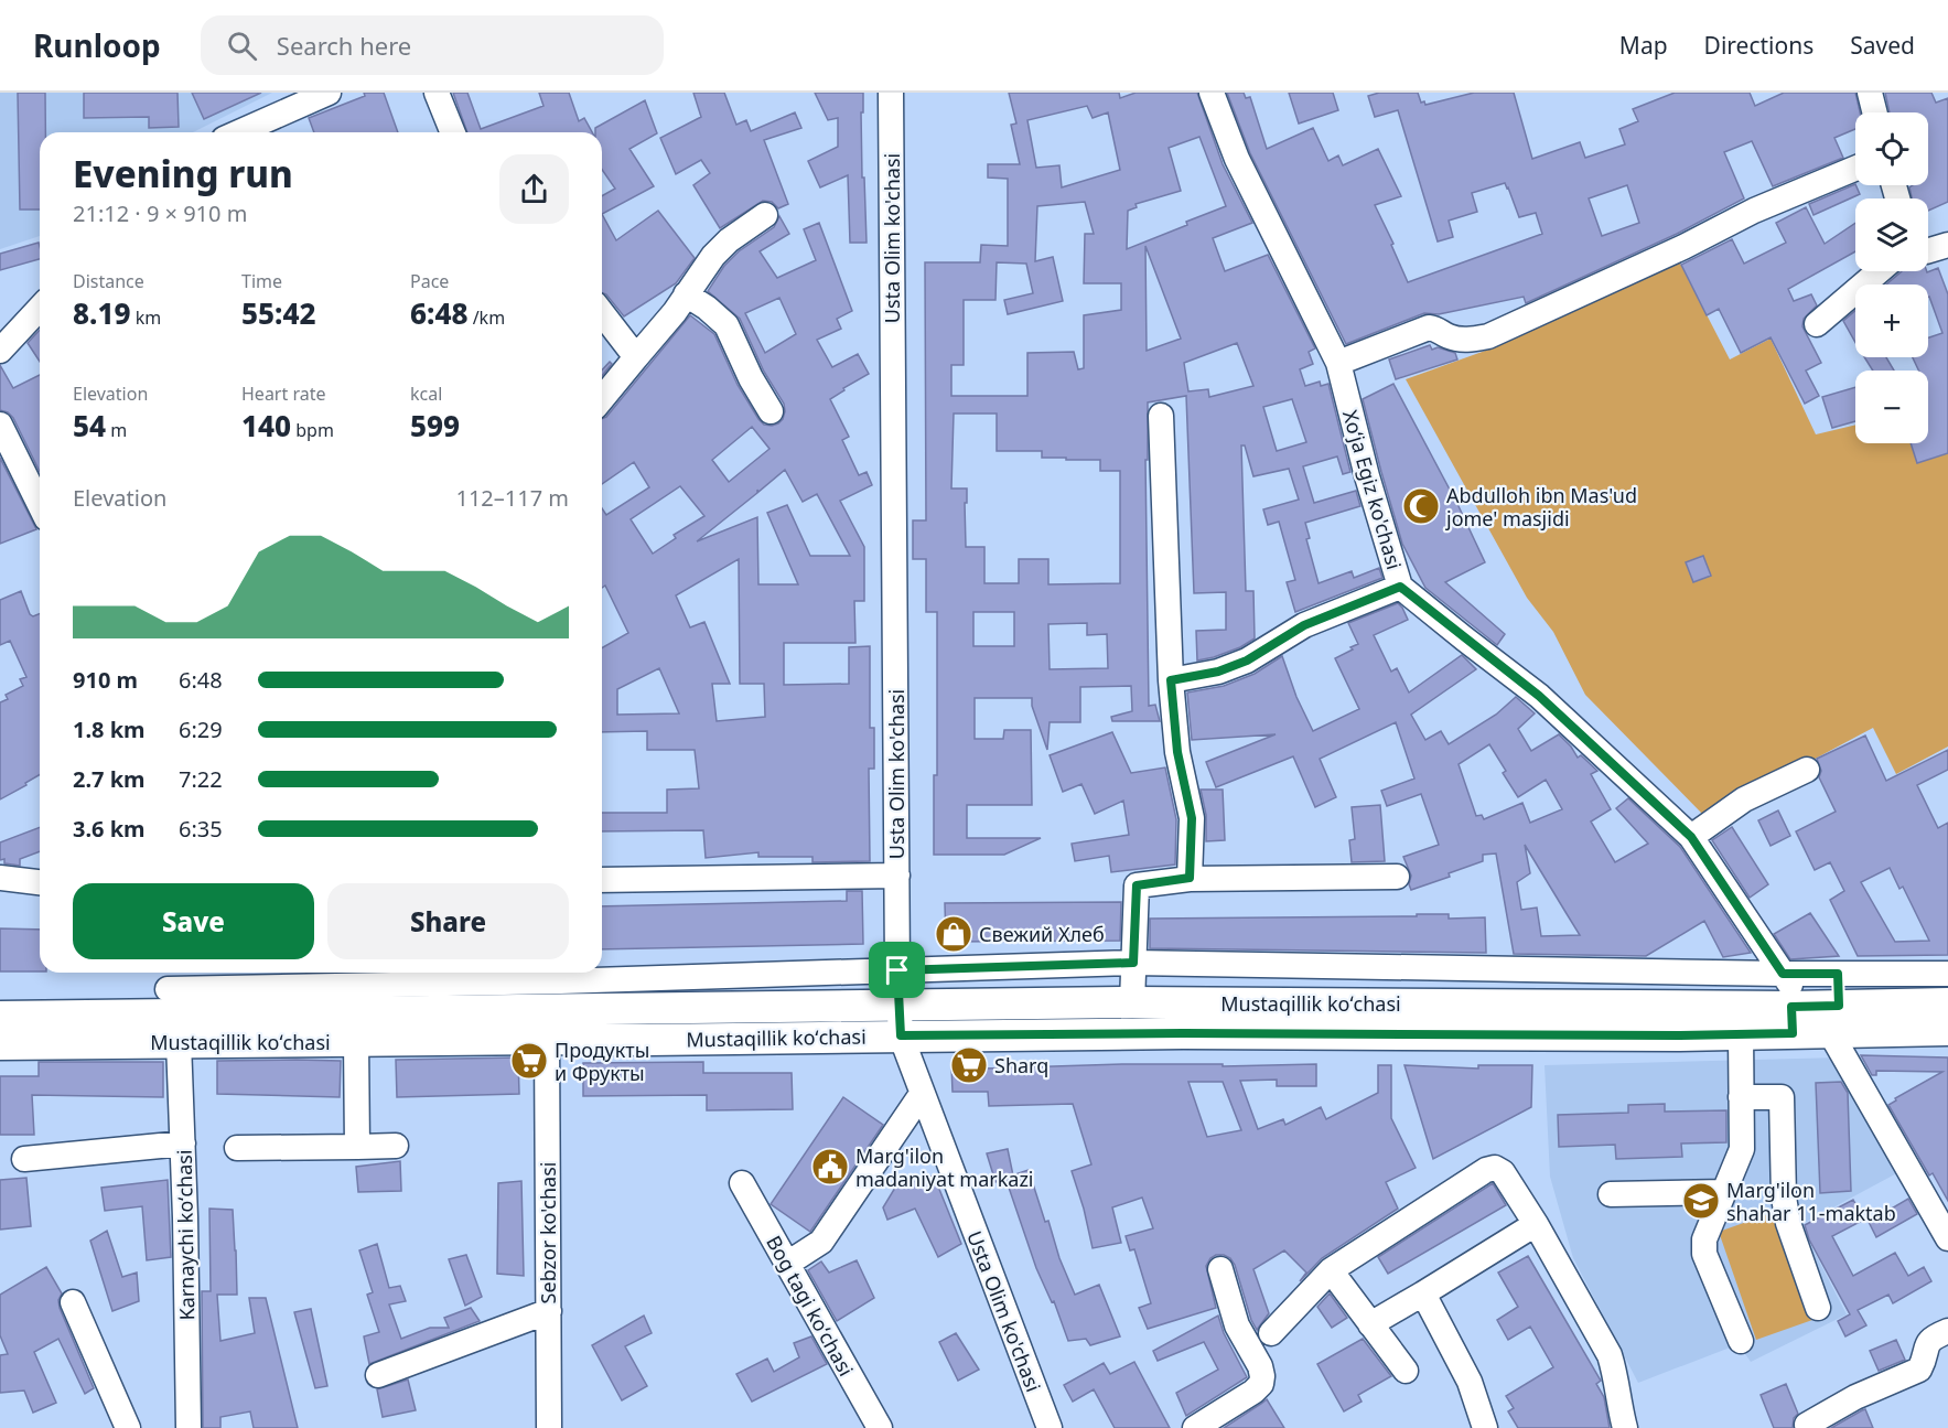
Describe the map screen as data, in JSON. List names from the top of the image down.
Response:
{
  "streets": {
    "main road": ["Mustaqillik koʻchasi"],
    "street": [
      "Usta Olim ko'chasi",
      "Xoʻja Egiz ko'chasi",
      "Sebzor ko'chasi",
      "Karnaychi koʻchasi",
      "Bog tagi koʻchasi"
    ]
  },
  "crossings": [
    ["Usta Olim ko'chasi", "Mustaqillik koʻchasi"],
    ["Xoʻja Egiz ko'chasi", "Mustaqillik koʻchasi"],
    ["Mustaqillik koʻchasi", "Sebzor ko'chasi"],
    ["Mustaqillik koʻchasi", "Karnaychi koʻchasi"]
  ],
  "places": {
    "mosque": ["Abdulloh ibn Mas'ud jome' masjidi"],
    "shop": ["Свежий Хлеб"],
    "supermarket": ["Продукты и Фрукты", "Sharq"],
    "public building": ["Marg'ilon madaniyat markazi"],
    "school or university": ["Marg'ilon shahar 11-maktab"]
  },
  "page": {
    "header": "Runloop",
    "search": "Search here",
    "nav": ["Map", "Directions", "Saved"],
    "map_buttons": ["+", "−"],
    "heading": ["Evening run", "21:12 · 9 × 910 m"],
    "stats": [
      ["Distance", "8.19 km"],
      ["Time", "55:42"],
      ["Pace", "6:48 /km"],
      ["Elevation", "54 m"],
      ["Heart rate", "140 bpm"],
      ["kcal", "599"]
    ],
    "chart": ["Elevation", "112–117 m"],
    "list": [
      {
        "name": "910 m",
        "note": "6:48"
      },
      {
        "name": "1.8 km",
        "note": "6:29"
      },
      {
        "name": "2.7 km",
        "note": "7:22"
      },
      {
        "name": "3.6 km",
        "note": "6:35"
      }
    ],
    "buttons": ["Save", "Share"]
  }
}
